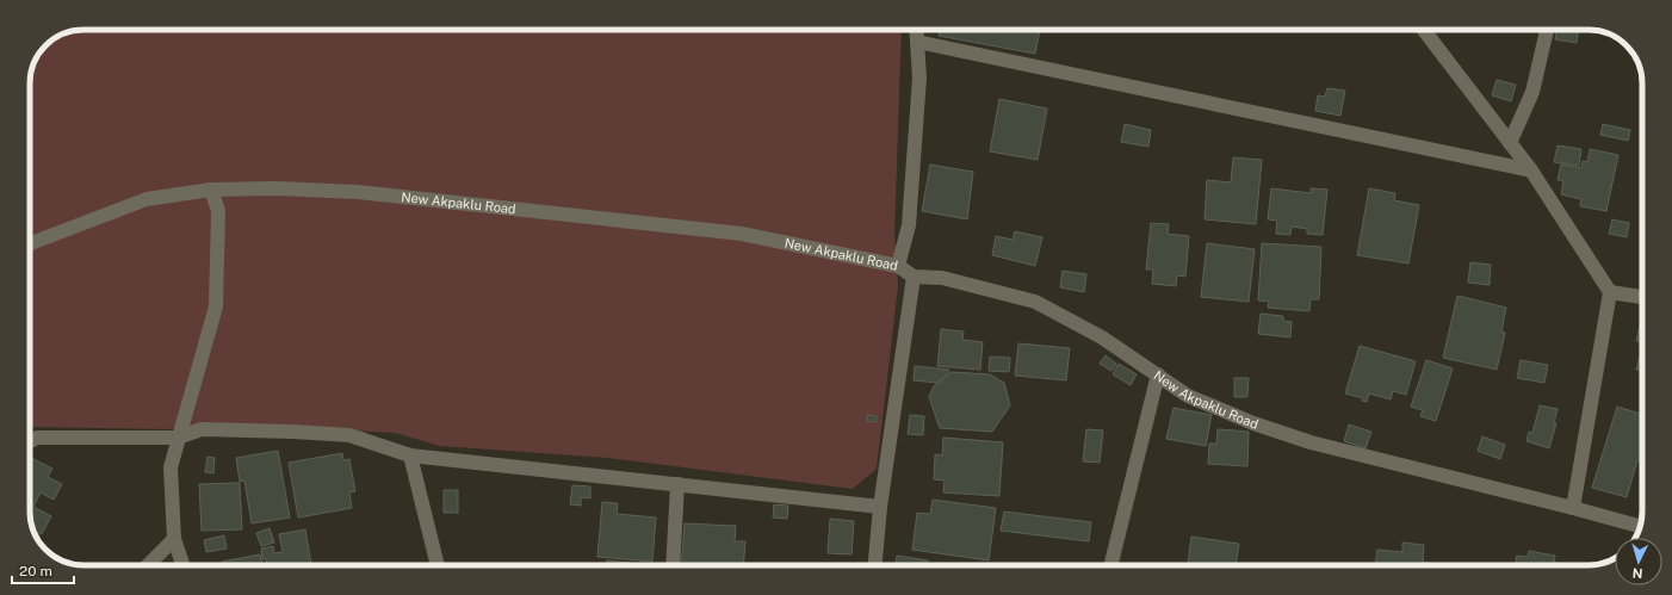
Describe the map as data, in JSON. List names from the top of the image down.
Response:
{
  "streets": {
    "street": ["New Akpaklu Road"]
  },
  "scale_bar": "20 m",
  "north": "bottom"
}
